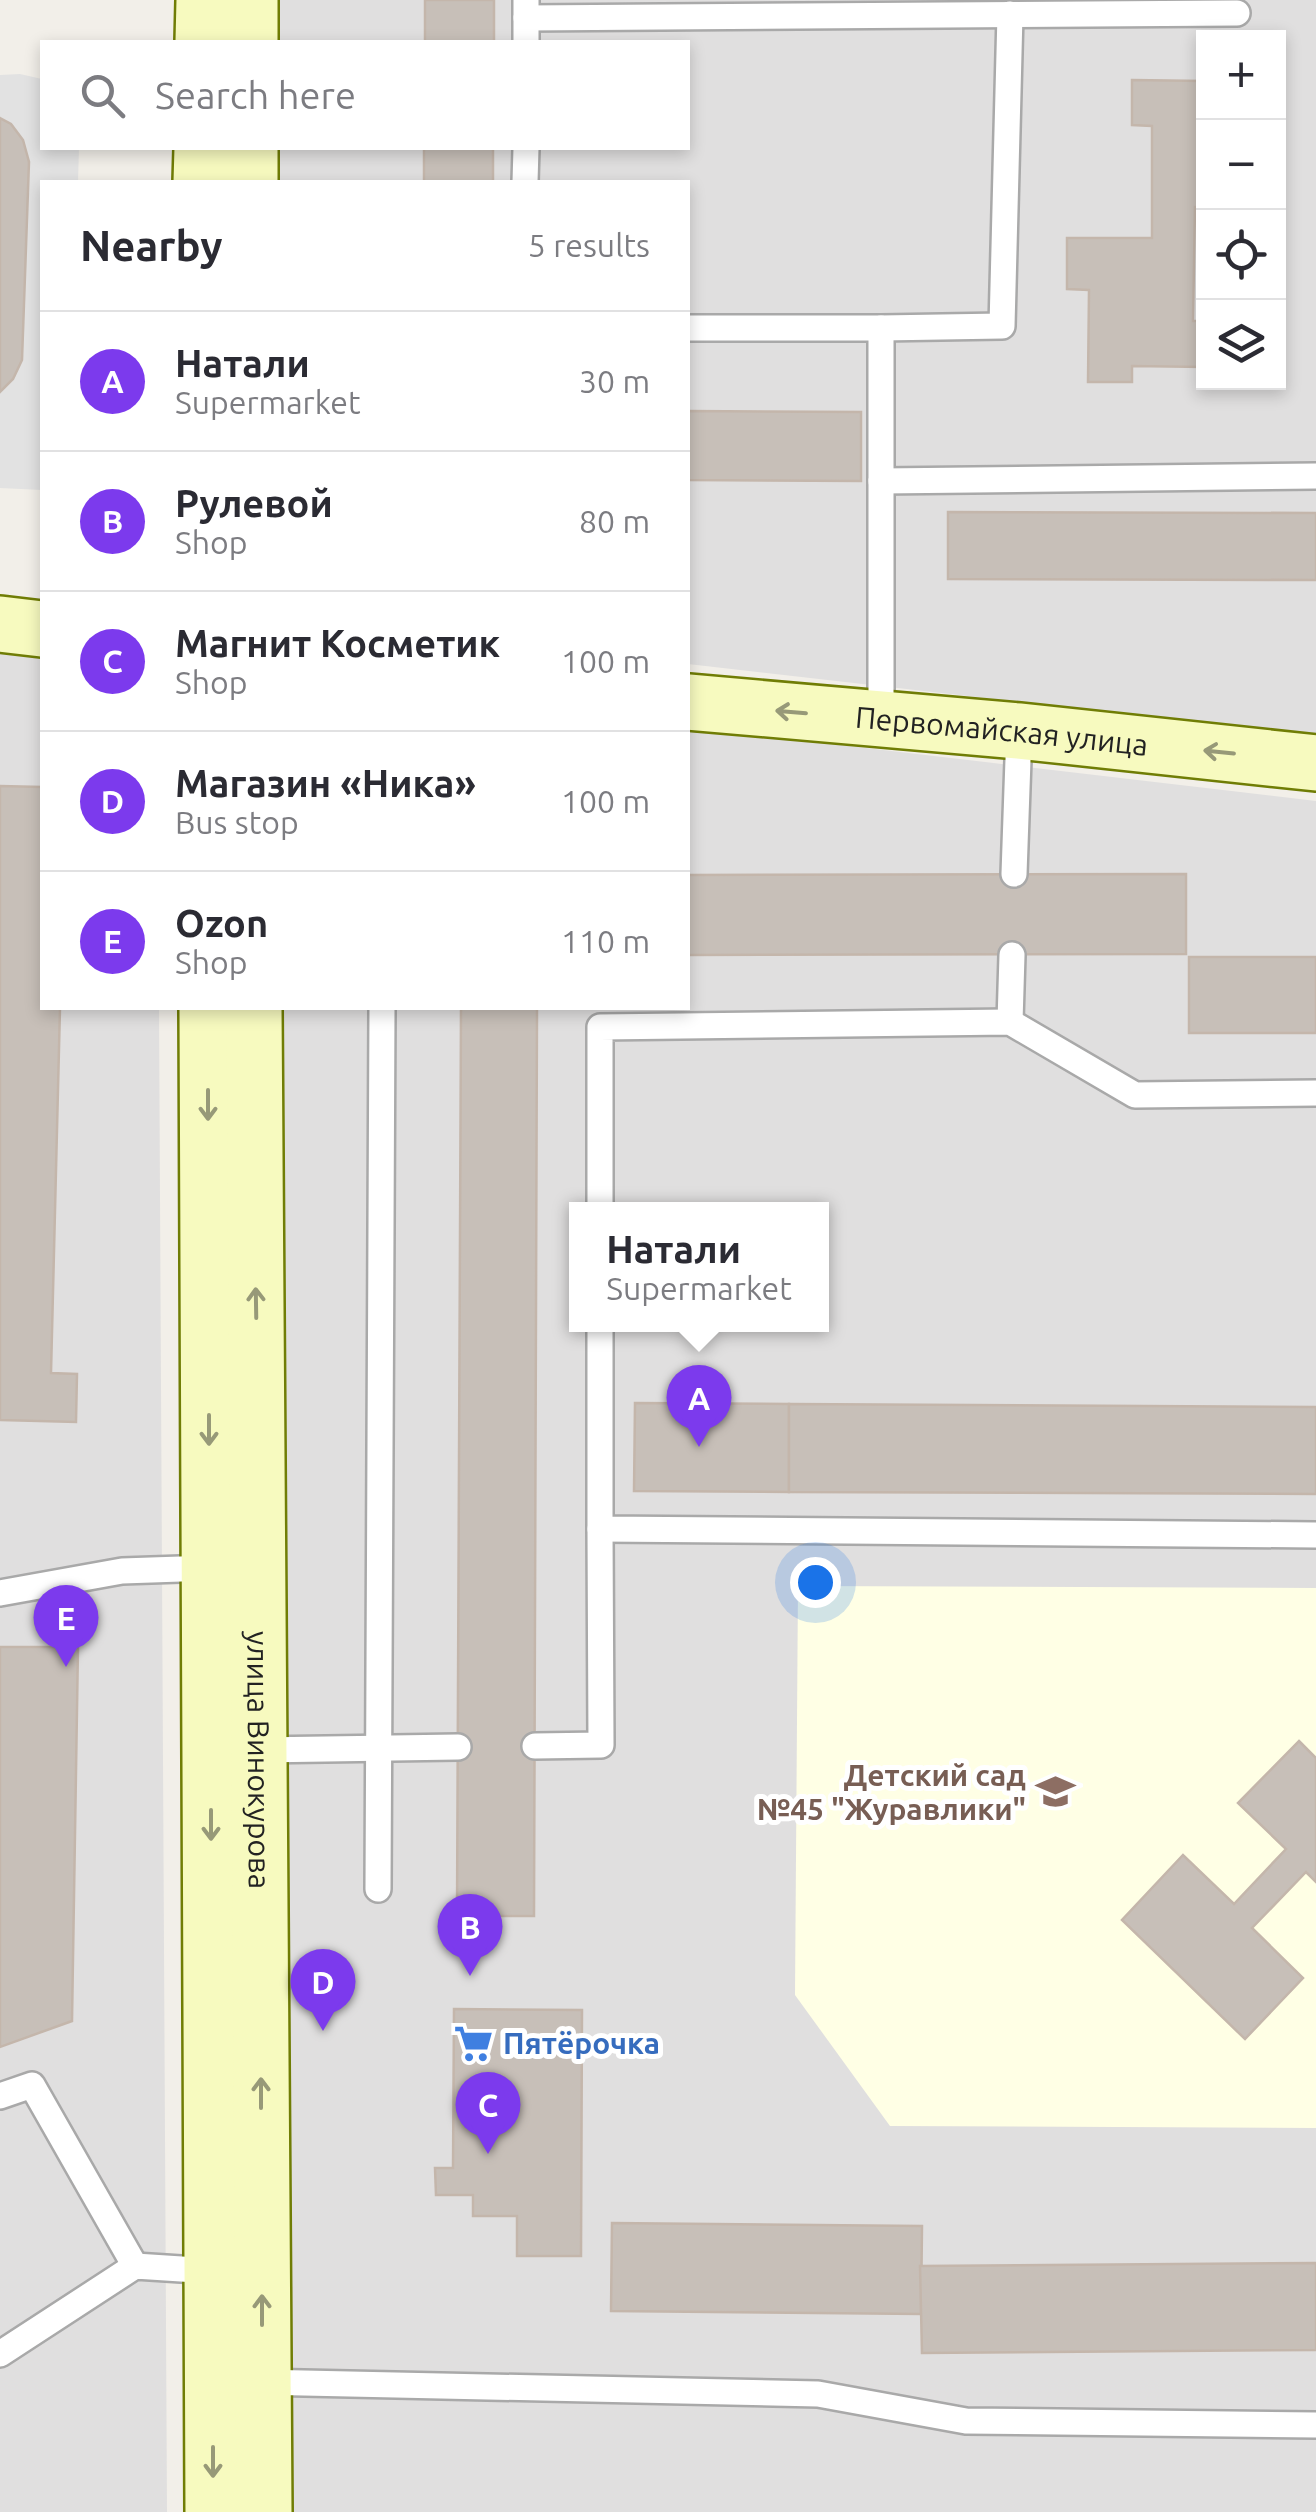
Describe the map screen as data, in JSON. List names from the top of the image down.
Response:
{
  "streets": {
    "main road": ["Первомайская улица", "улица Винокурова"]
  },
  "one_way": ["Первомайская улица"],
  "places": {
    "school or university": ["Детский сад №45 \"Журавлики\""],
    "supermarket": ["Пятёрочка"]
  },
  "page": {
    "map_buttons": ["+", "−"],
    "search": "Search here",
    "heading": ["Nearby", "5 results"],
    "list": [
      {
        "mark": "A",
        "name": "Натали",
        "note": "Supermarket",
        "value": "30 m"
      },
      {
        "mark": "B",
        "name": "Рулевой",
        "note": "Shop",
        "value": "80 m"
      },
      {
        "mark": "C",
        "name": "Магнит Косметик",
        "note": "Shop",
        "value": "100 m"
      },
      {
        "mark": "D",
        "name": "Магазин «Ника»",
        "note": "Bus stop",
        "value": "100 m"
      },
      {
        "mark": "E",
        "name": "Ozon",
        "note": "Shop",
        "value": "110 m"
      }
    ],
    "popup": ["Натали", "Supermarket"],
    "pins": [
      "A",
      "E",
      "B",
      "D",
      "C"
    ]
  }
}
